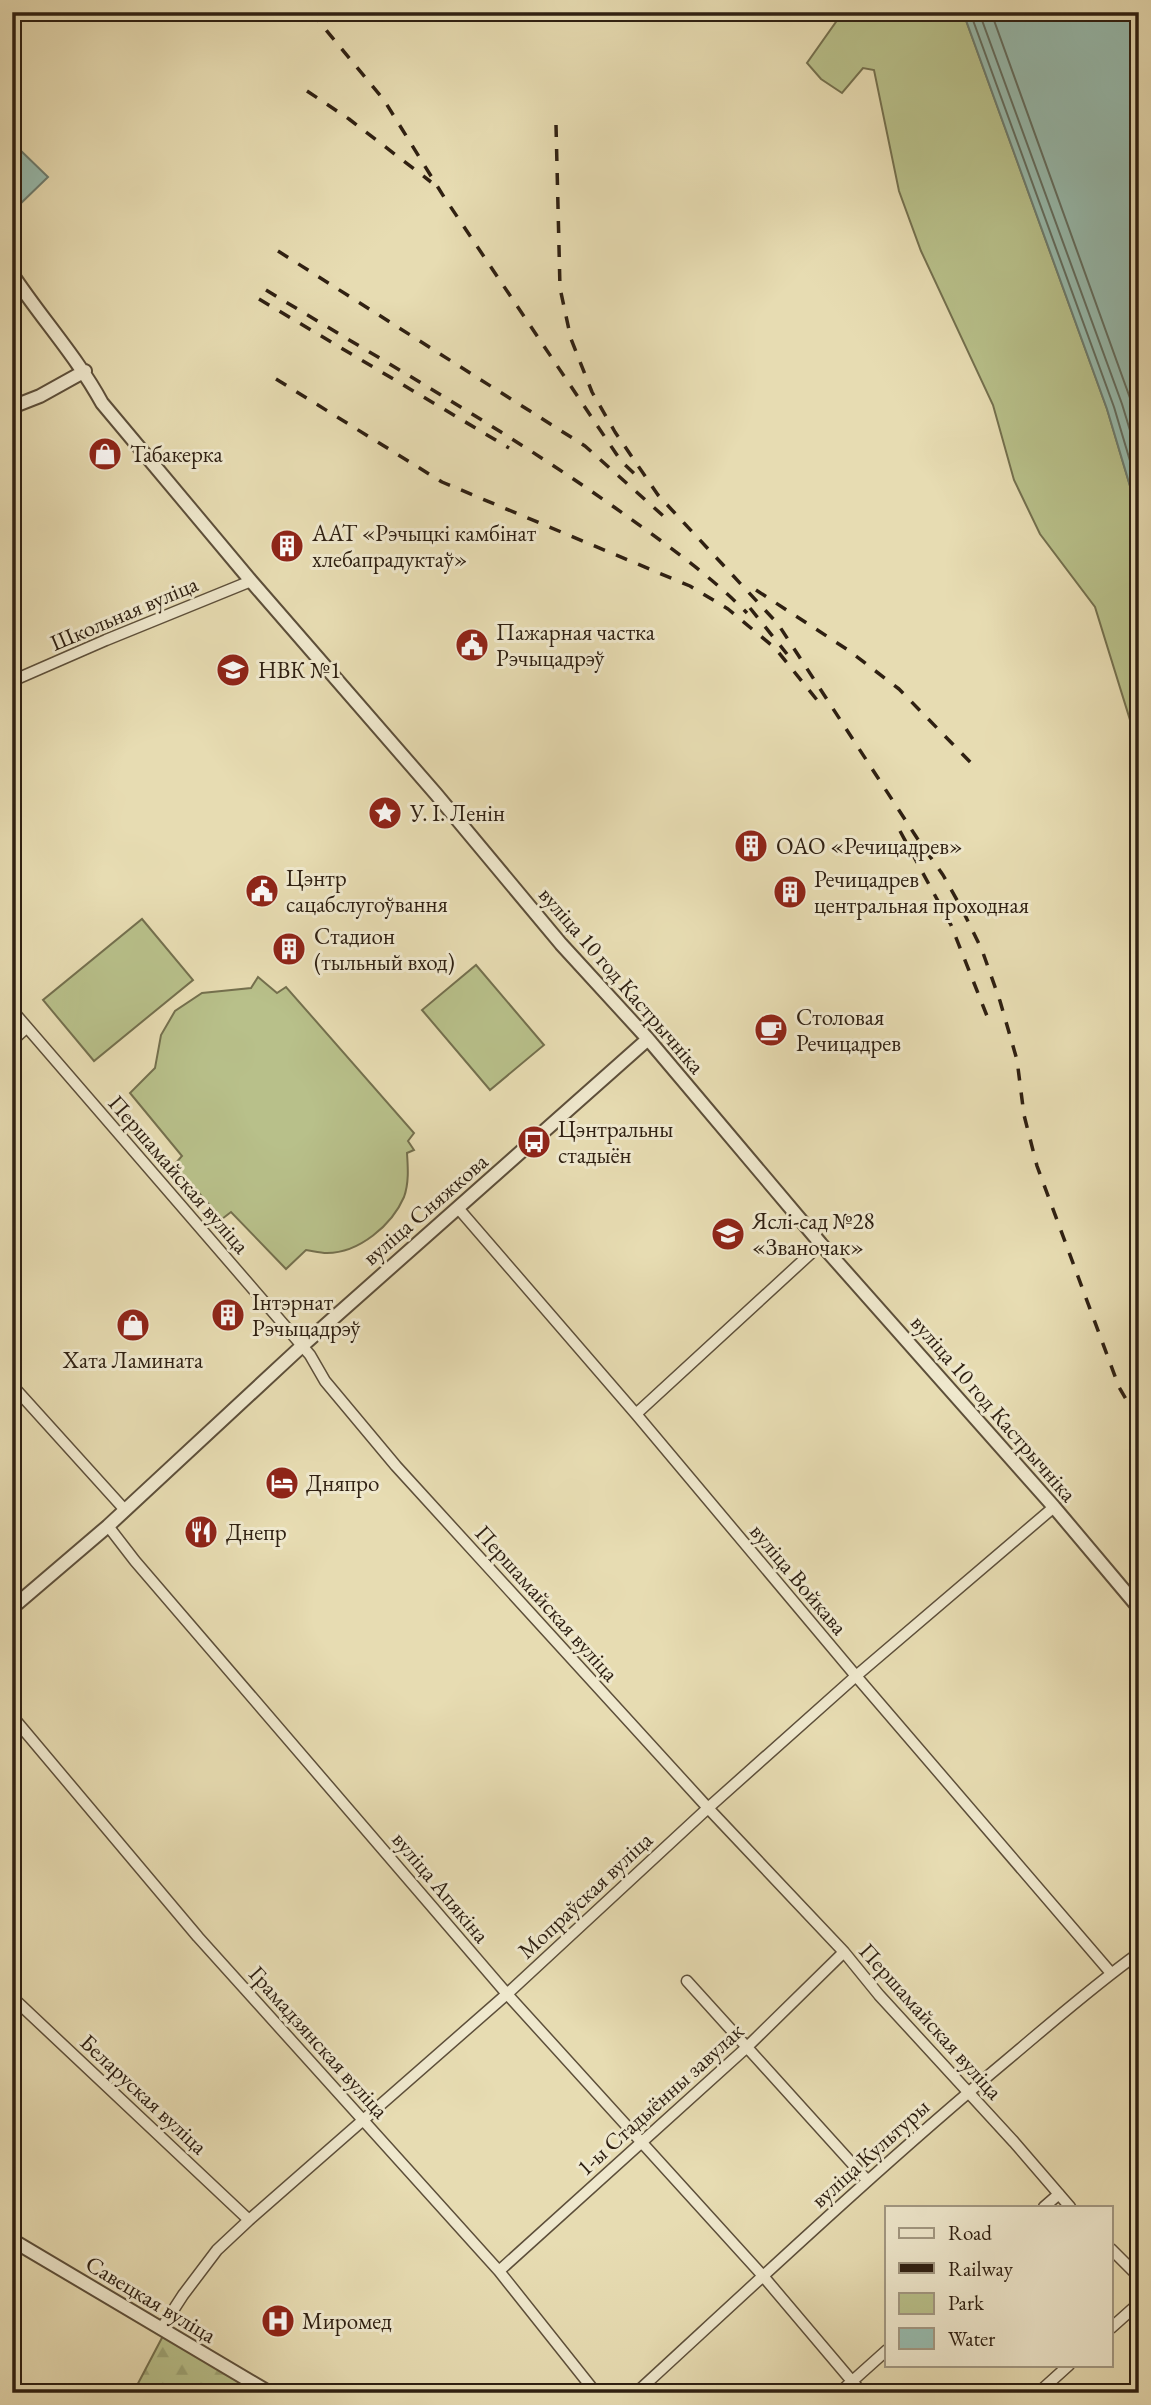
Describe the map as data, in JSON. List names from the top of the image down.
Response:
{
  "streets": {
    "street": [
      "Школьная вуліца",
      "вуліца 10 год Кастрычніка",
      "Першамайская вуліца",
      "вуліца Сняжкова",
      "вуліца Войкава",
      "вуліца Апякіна",
      "Мопраўская вуліца",
      "Грамадзянская вуліца",
      "Беларуская вуліца",
      "1-ы Стадыённы завулак",
      "вуліца Культуры",
      "Савецкая вуліца"
    ]
  },
  "crossings": [
    ["Школьная вуліца", "вуліца 10 год Кастрычніка"],
    ["вуліца 10 год Кастрычніка", "вуліца Сняжкова"],
    ["вуліца 10 год Кастрычніка", "Мопраўская вуліца"],
    ["Першамайская вуліца", "вуліца Сняжкова"],
    ["Першамайская вуліца", "Мопраўская вуліца"],
    ["Першамайская вуліца", "1-ы Стадыённы завулак"],
    ["Першамайская вуліца", "вуліца Культуры"],
    ["вуліца Сняжкова", "вуліца Войкава"],
    ["вуліца Сняжкова", "вуліца Апякіна"],
    ["вуліца Войкава", "Мопраўская вуліца"],
    ["вуліца Войкава", "вуліца Культуры"],
    ["вуліца Апякіна", "Мопраўская вуліца"],
    ["вуліца Апякіна", "1-ы Стадыённы завулак"],
    ["вуліца Апякіна", "вуліца Культуры"],
    ["Мопраўская вуліца", "Грамадзянская вуліца"],
    ["Мопраўская вуліца", "Беларуская вуліца"],
    ["Мопраўская вуліца", "Савецкая вуліца"],
    ["Грамадзянская вуліца", "1-ы Стадыённы завулак"]
  ],
  "places": {
    "shop": ["Табакерка", "Хата Ламината"],
    "building": [
      "ААТ «Рэчыцкі камбінат хлебапрадуктаў»",
      "ОАО «Речицадрев»",
      "Речицадрев центральная проходная",
      "Стадион (тыльный вход)",
      "Інтэрнат Рэчыцадрэў"
    ],
    "public building": ["Пажарная частка Рэчыцадрэў", "Цэнтр сацабслугоўвання"],
    "school or university": ["НВК №1", "Яслі-сад №28 «Званочак»"],
    "place": ["У. І. Ленін"],
    "cafe": ["Столовая Речицадрев"],
    "bus stop": ["Цэнтральны стадыён"],
    "hotel": ["Дняпро"],
    "restaurant": ["Днепр"],
    "hospital": ["Миромед"]
  },
  "legend": [
    "Road",
    "Railway",
    "Park",
    "Water"
  ]
}
